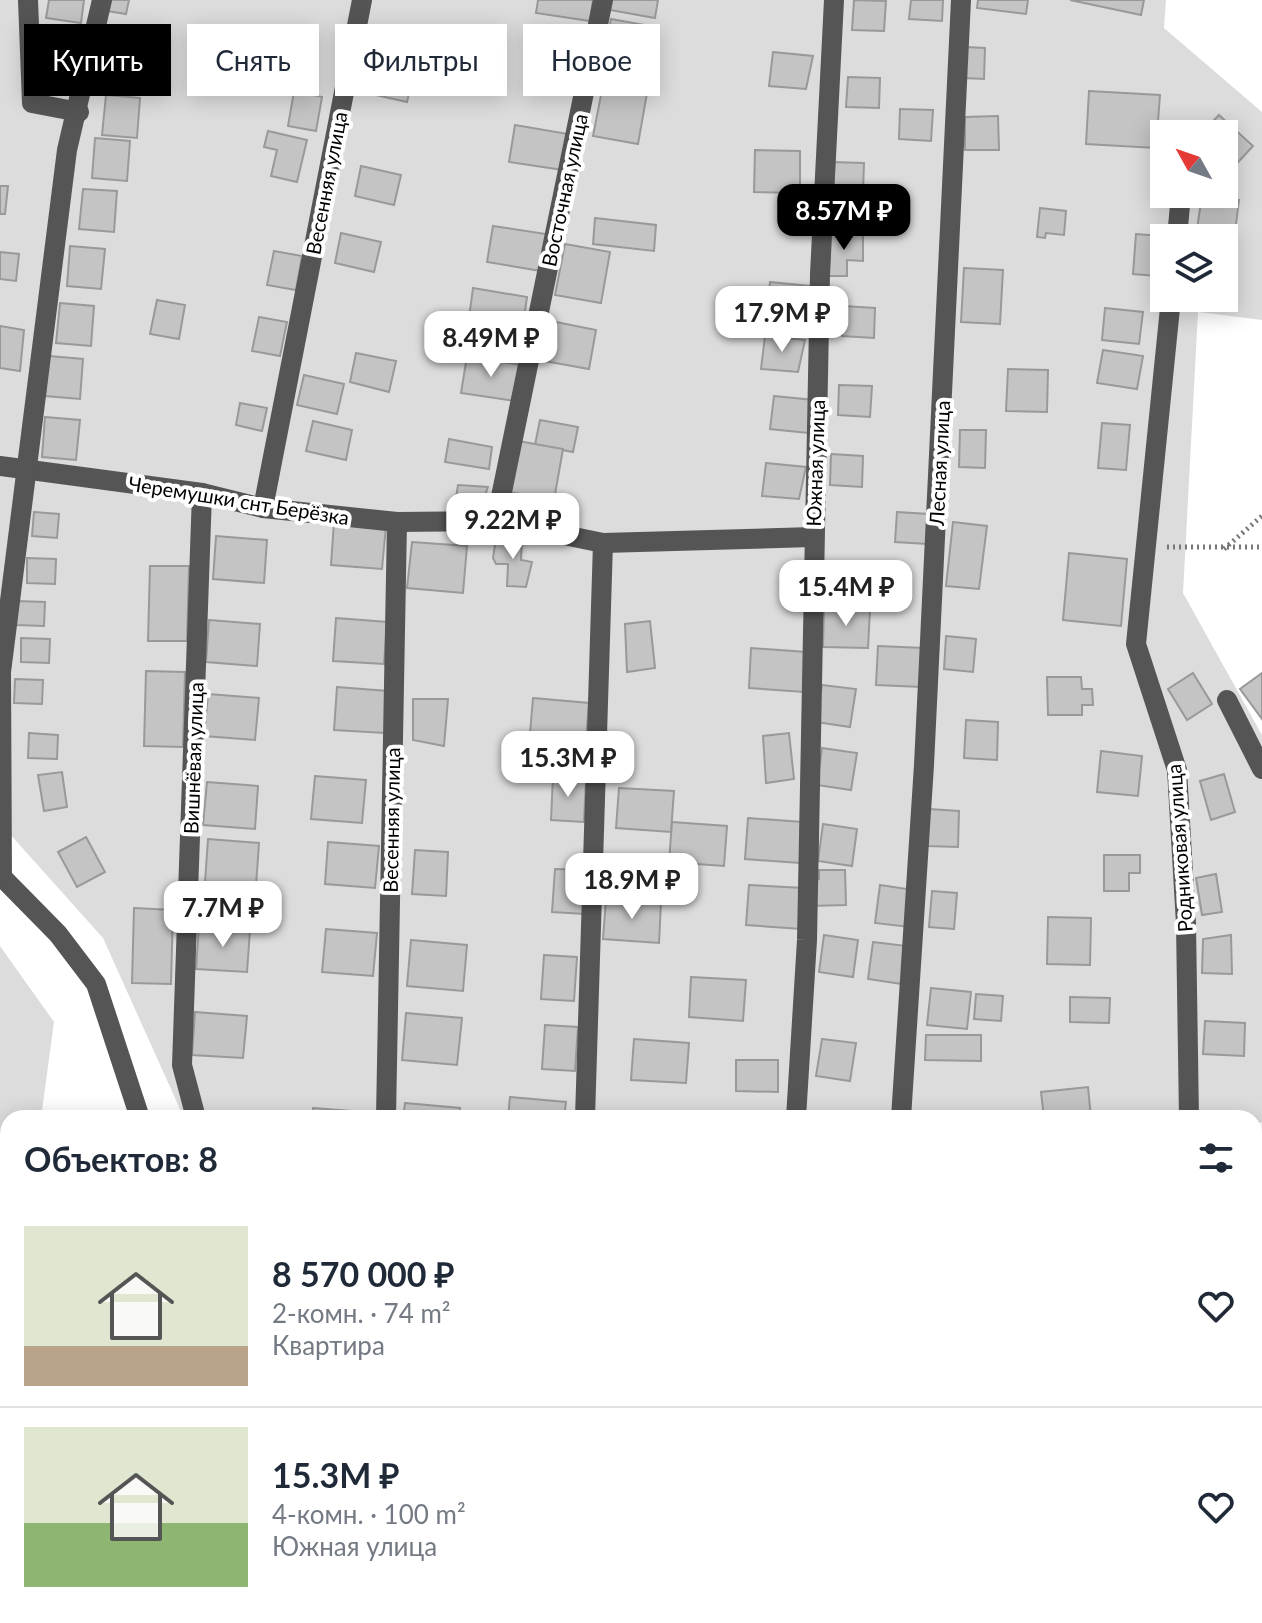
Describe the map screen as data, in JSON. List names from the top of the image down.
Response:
{
  "streets": {
    "street": [
      "Весенняя улица",
      "Восточная улица",
      "Южная улица",
      "Лесная улица",
      "Черемушки снт Берёзка",
      "Вишнёвая улица",
      "Родниковая улица"
    ]
  },
  "crossings": [
    ["Весенняя улица", "Черемушки снт Берёзка"],
    ["Восточная улица", "Черемушки снт Берёзка"],
    ["Южная улица", "Черемушки снт Берёзка"],
    ["Черемушки снт Берёзка", "Вишнёвая улица"]
  ],
  "north": "top left",
  "page": {
    "chip": [
      "Купить",
      "Снять",
      "Фильтры",
      "Новое"
    ],
    "price": [
      "8.57M ₽",
      "17.9M ₽",
      "8.49M ₽",
      "9.22M ₽",
      "15.4M ₽",
      "15.3M ₽",
      "18.9M ₽",
      "7.7M ₽"
    ],
    "heading": "Объектов: 8",
    "list": [
      {
        "name": "8 570 000 ₽",
        "note": "2-комн. · 74 m² · Квартира"
      },
      {
        "name": "15.3M ₽",
        "note": "4-комн. · 100 m² · Южная улица"
      }
    ]
  }
}
